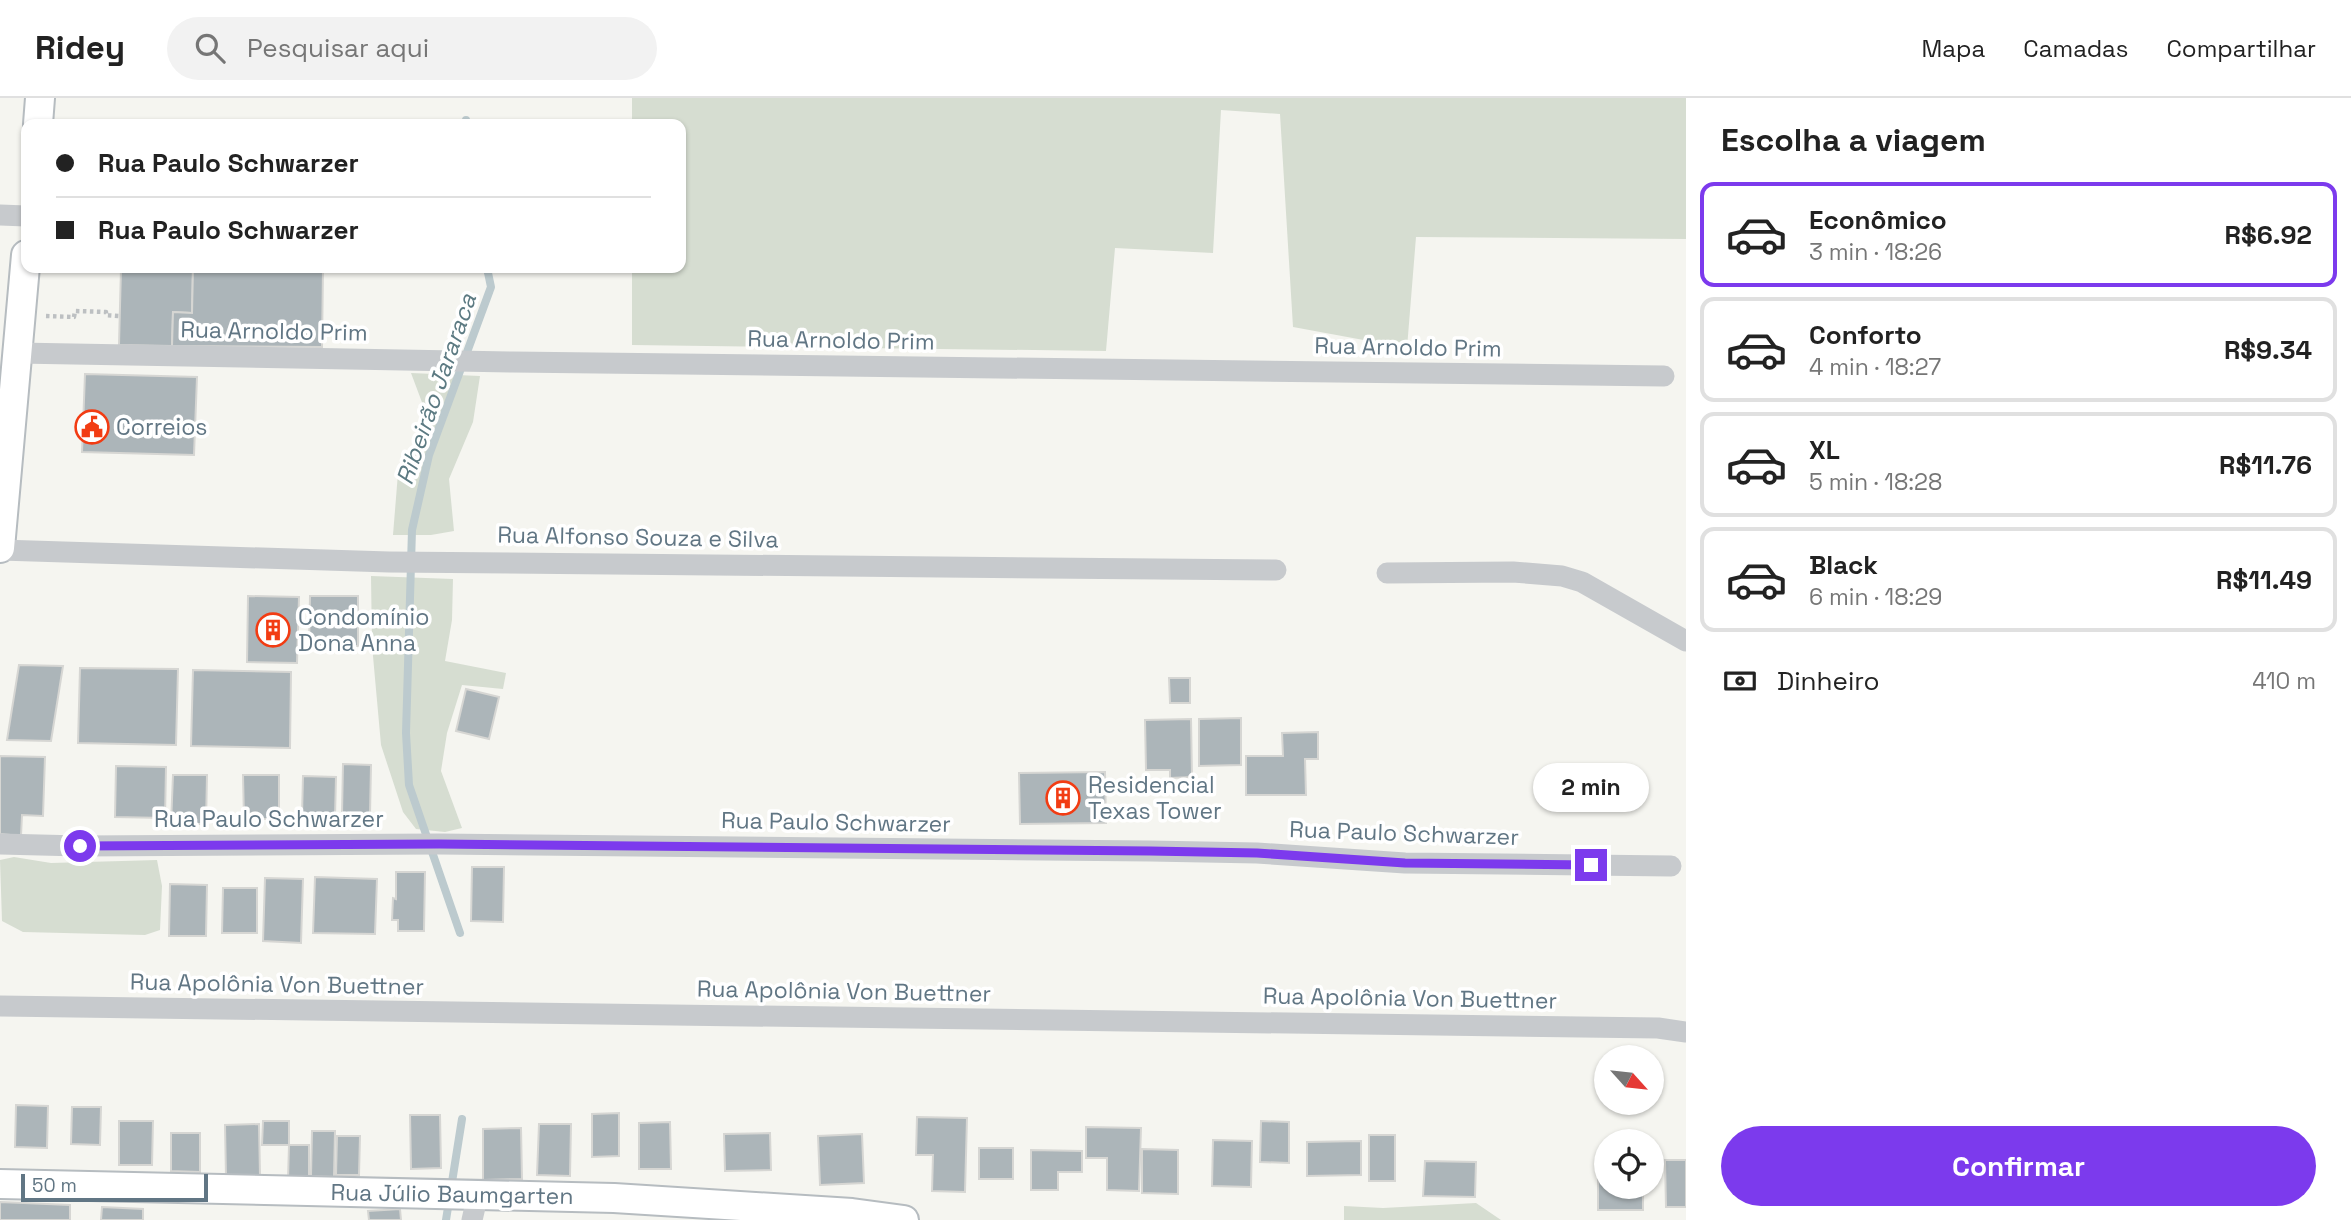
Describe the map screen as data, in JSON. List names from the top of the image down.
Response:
{
  "streets": {
    "street": [
      "Rua Arnoldo Prim",
      "Rua Alfonso Souza e Silva",
      "Rua Paulo Schwarzer",
      "Rua Apolônia Von Buettner",
      "Rua Júlio Baumgarten"
    ]
  },
  "water": ["Ribeirão Jararaca"],
  "places": {
    "public building": ["Correios"],
    "building": ["Condomínio Dona Anna", "Residencial Texas Tower"]
  },
  "scale_bar": "50 m",
  "north": "bottom right",
  "page": {
    "header": "Ridey",
    "search": "Pesquisar aqui",
    "nav": ["Mapa", "Camadas", "Compartilhar"],
    "heading": "Escolha a viagem",
    "banner": ["Rua Paulo Schwarzer", "Rua Paulo Schwarzer"],
    "list": [
      {
        "name": "Econômico",
        "note": "3 min · 18:26",
        "value": "R$6.92"
      },
      {
        "name": "Conforto",
        "note": "4 min · 18:27",
        "value": "R$9.34"
      },
      {
        "name": "XL",
        "note": "5 min · 18:28",
        "value": "R$11.76"
      },
      {
        "name": "Black",
        "note": "6 min · 18:29",
        "value": "R$11.49"
      }
    ],
    "pay": ["Dinheiro", "410 m"],
    "bubble": "2 min",
    "buttons": "Confirmar",
    "scale": "50 m"
  }
}
